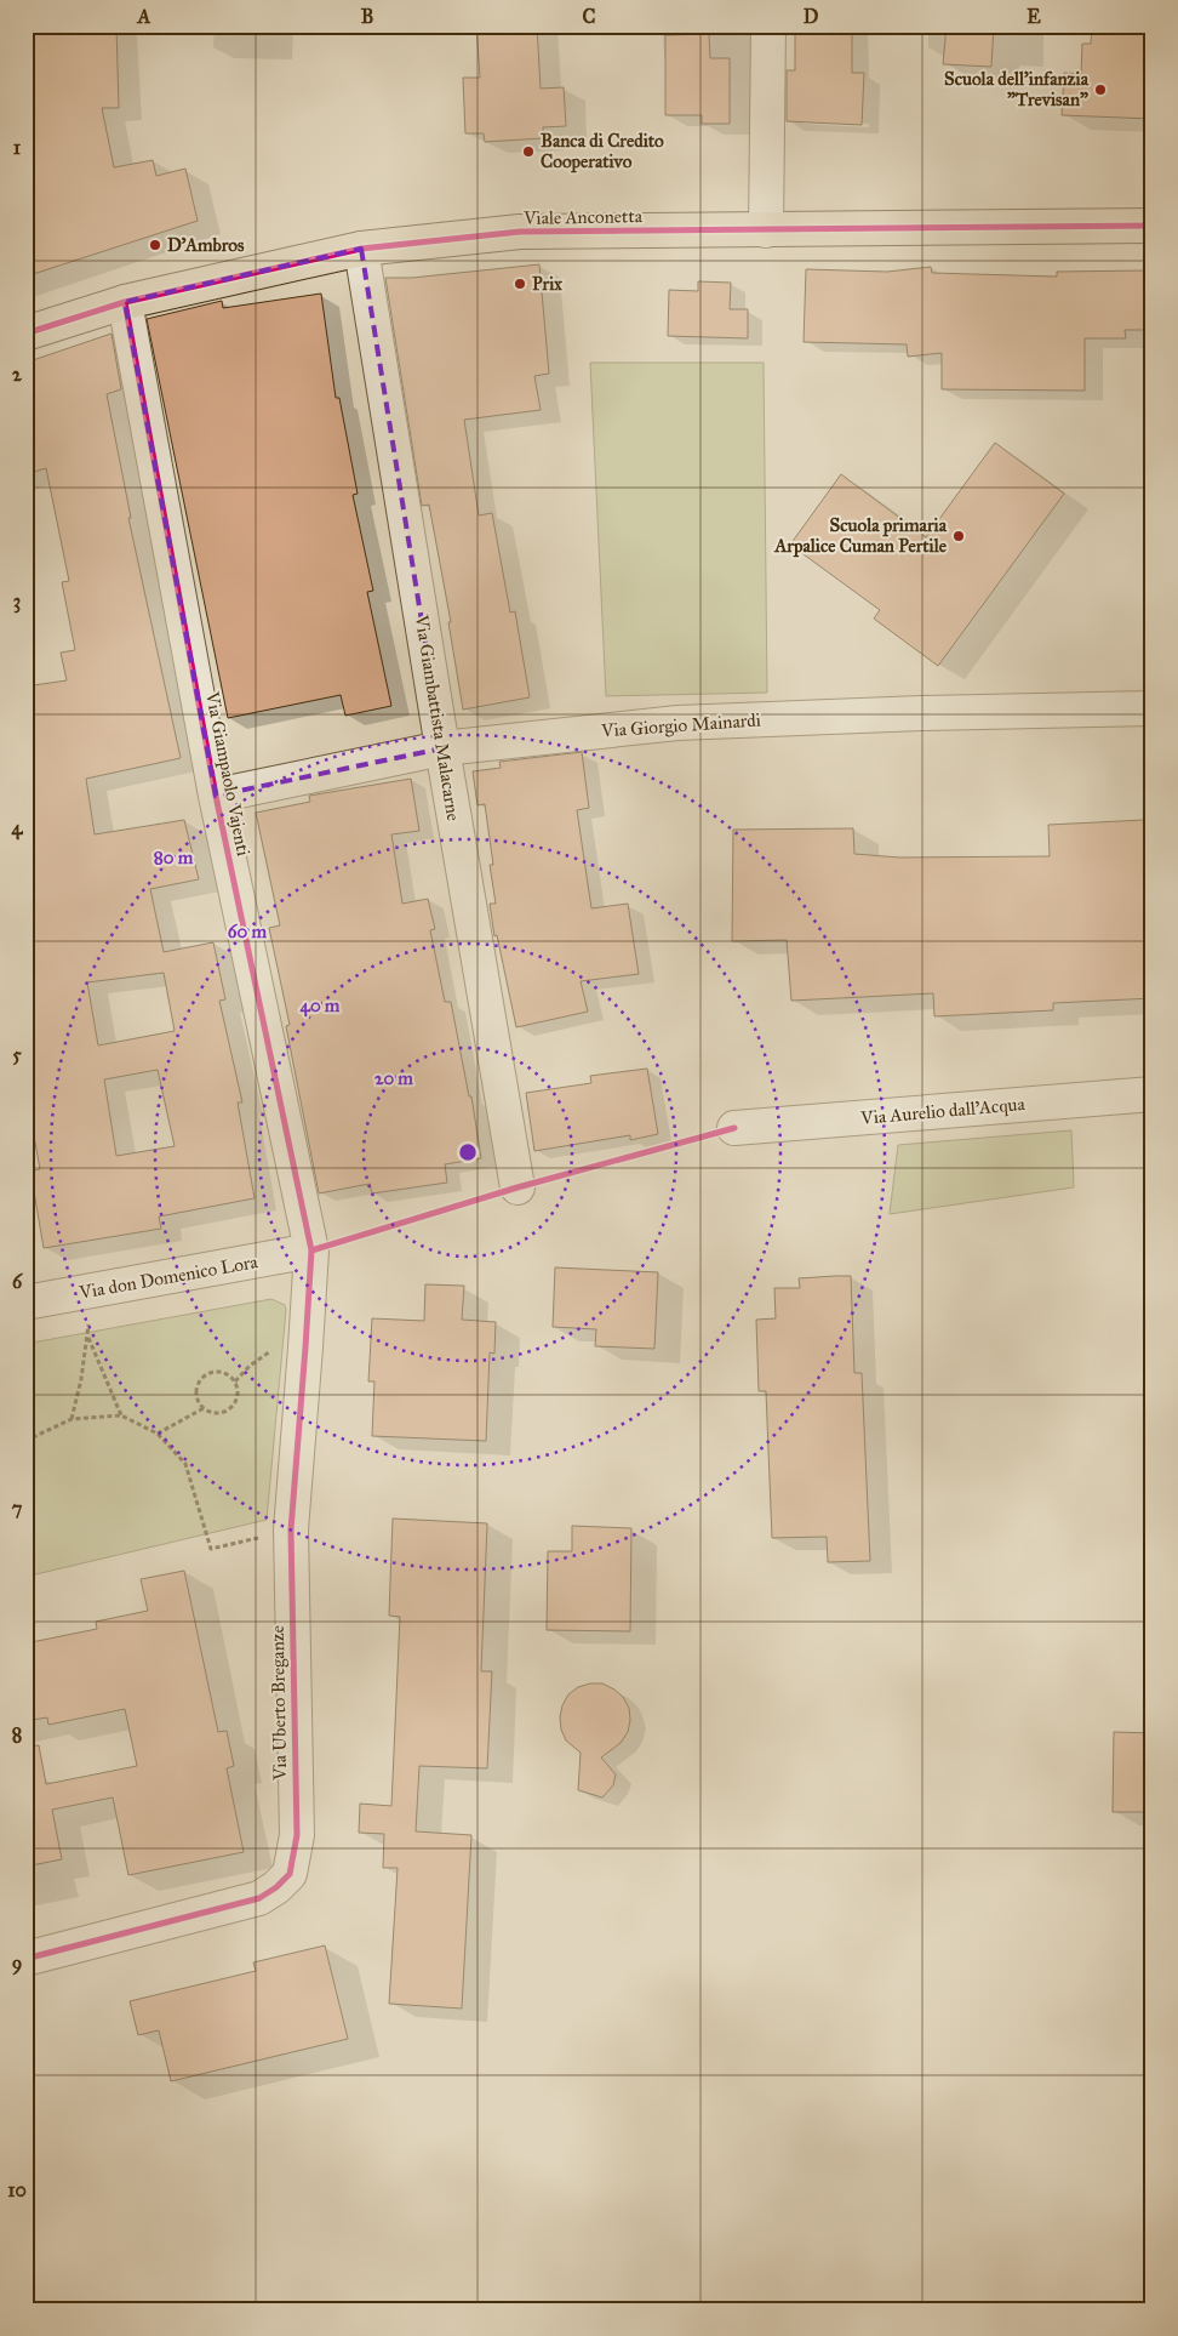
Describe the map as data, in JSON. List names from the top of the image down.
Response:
{
  "streets": {
    "main road": ["Viale Anconetta"],
    "street": [
      "Via Giambattista Malacarne",
      "Via Giorgio Mainardi",
      "Via Giampaolo Vajenti",
      "Via Aurelio dall'Acqua",
      "Via don Domenico Lora",
      "Via Uberto Breganze"
    ]
  },
  "crossings": [
    ["Viale Anconetta", "Via Giambattista Malacarne"],
    ["Viale Anconetta", "Via Giampaolo Vajenti"],
    ["Via Giambattista Malacarne", "Via Giorgio Mainardi"],
    ["Via Giorgio Mainardi", "Via Giampaolo Vajenti"],
    ["Via Giampaolo Vajenti", "Via don Domenico Lora"],
    ["Via Giampaolo Vajenti", "Via Uberto Breganze"],
    ["Via don Domenico Lora", "Via Uberto Breganze"]
  ],
  "places": [
    "Scuola dell'infanzia \"Trevisan\"",
    "Banca di Credito Cooperativo",
    "D'Ambros",
    "Prix",
    "Scuola primaria Arpalice Cuman Pertile"
  ],
  "grid": {
    "columns": [
      "A",
      "B",
      "C",
      "D",
      "E"
    ],
    "rows": [
      "1",
      "2",
      "3",
      "4",
      "5",
      "6",
      "7",
      "8",
      "9",
      "10"
    ]
  },
  "rings": [
    "80 m",
    "60 m",
    "40 m",
    "20 m"
  ]
}
